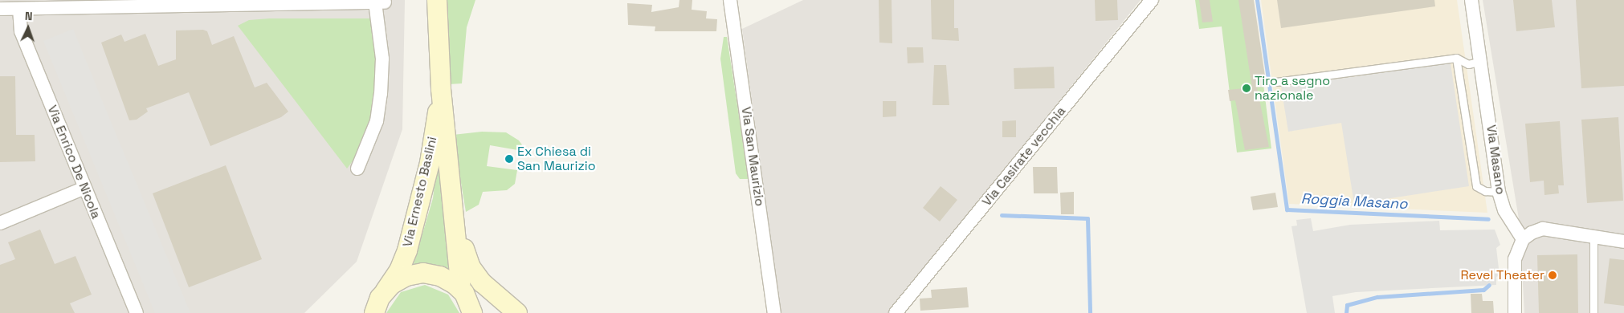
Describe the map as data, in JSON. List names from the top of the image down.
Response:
{
  "streets": {
    "main road": ["Via Ernesto Baslini"],
    "street": [
      "Via San Maurizio",
      "Via Casirate vecchia",
      "Via Masano",
      "Via Enrico De Nicola"
    ]
  },
  "water": ["Roggia Masano"],
  "places": ["Tiro a segno nazionale", "Ex Chiesa di San Maurizio", "Revel Theater"],
  "north": "top"
}
